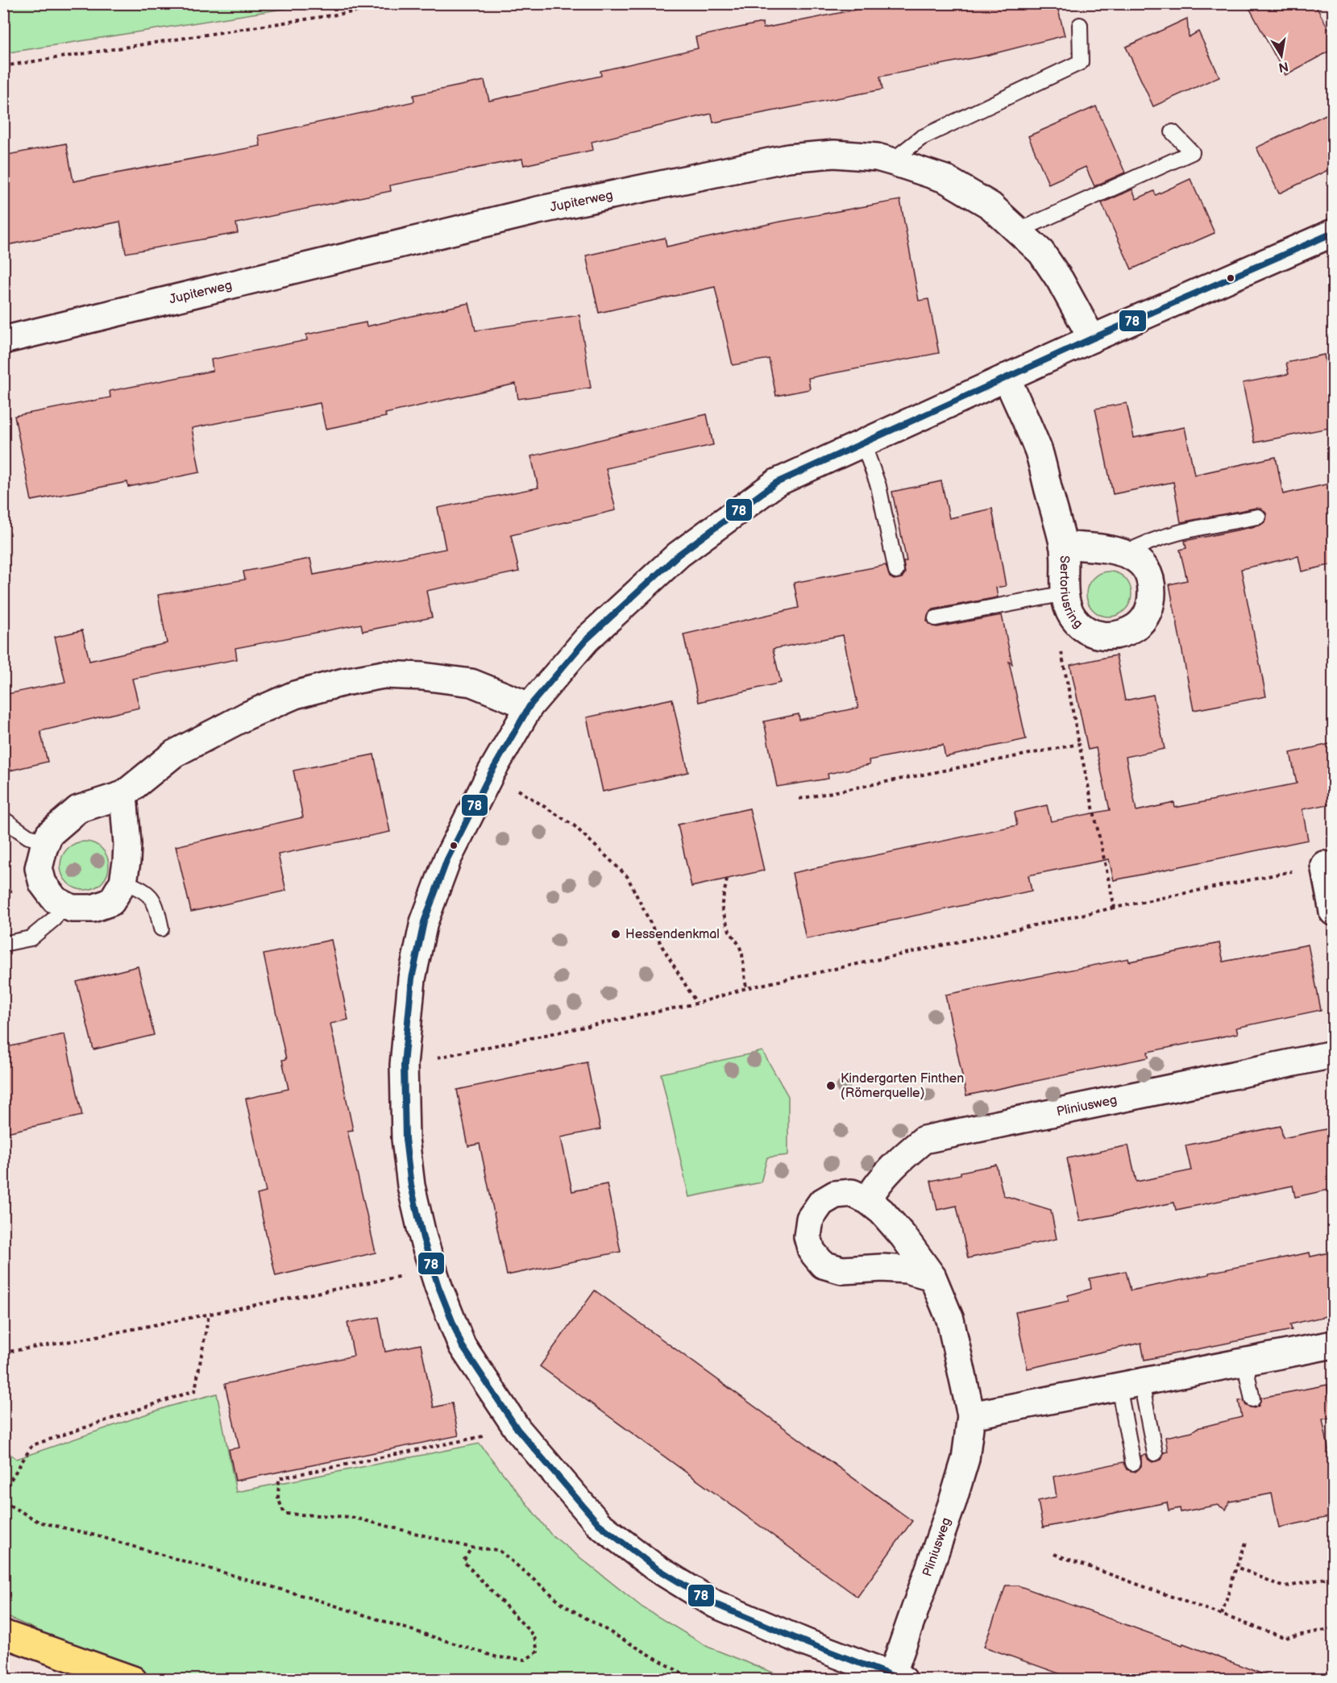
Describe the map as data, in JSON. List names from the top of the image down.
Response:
{
  "streets": {
    "street": ["Jupiterweg", "Sertoriusring", "Pliniusweg"]
  },
  "places": ["Hessendenkmal", "Kindergarten Finthen (Römerquelle)"],
  "lines": ["transit line 78"],
  "north": "bottom"
}
